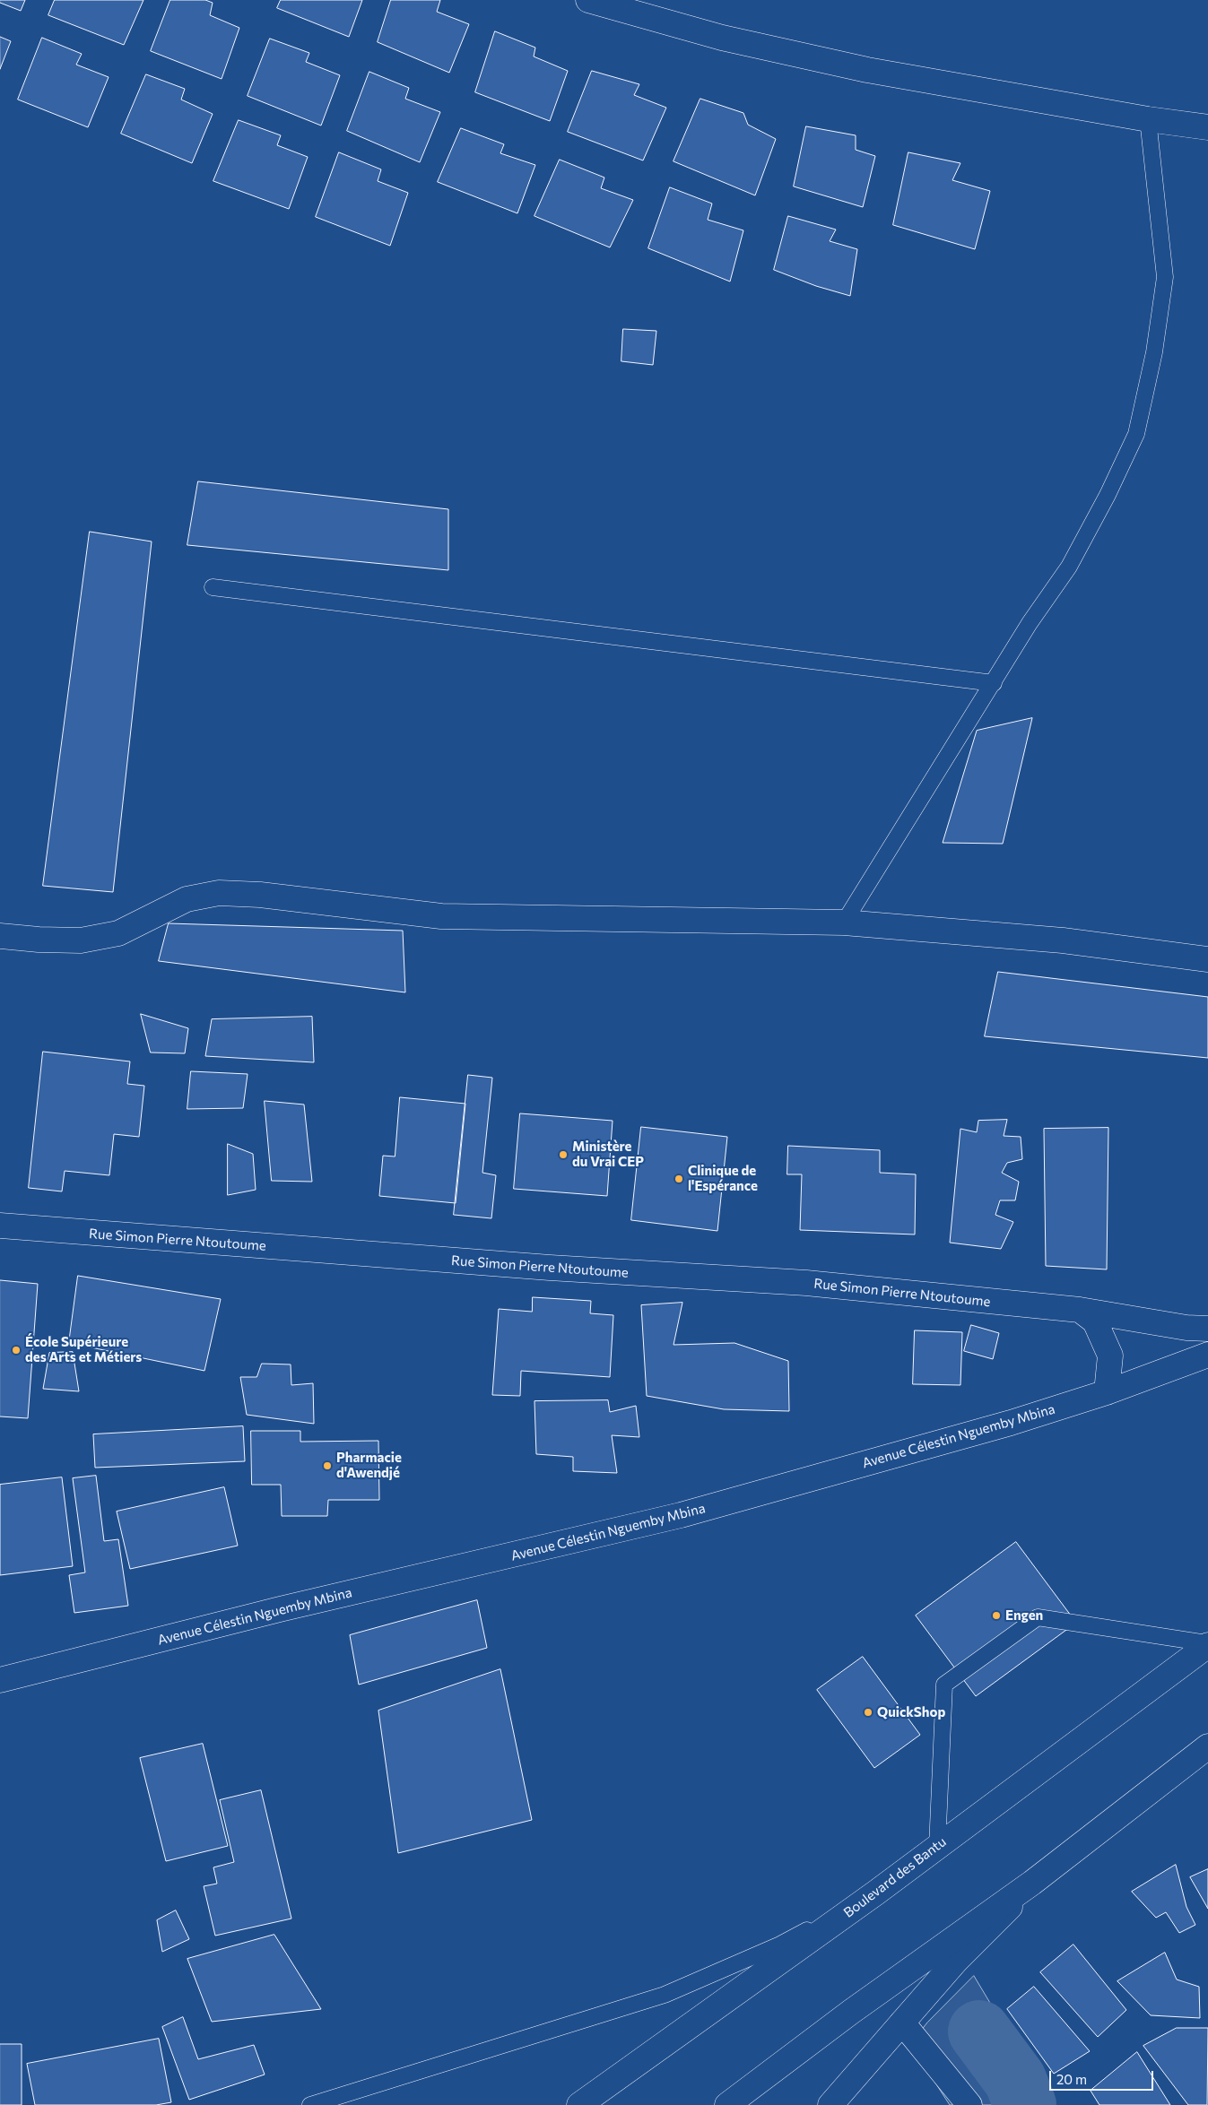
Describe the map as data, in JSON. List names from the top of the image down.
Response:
{
  "streets": {
    "main road": ["Rue Simon Pierre Ntoutoume", "Avenue Célestin Nguemby Mbina", "Boulevard des Bantu"]
  },
  "places": [
    "Ministère du Vrai CEP",
    "Clinique de l'Espérance",
    "École Supérieure des Arts et Métiers",
    "Pharmacie d'Awendjé",
    "Engen",
    "QuickShop"
  ],
  "scale_bar": "20 m"
}
